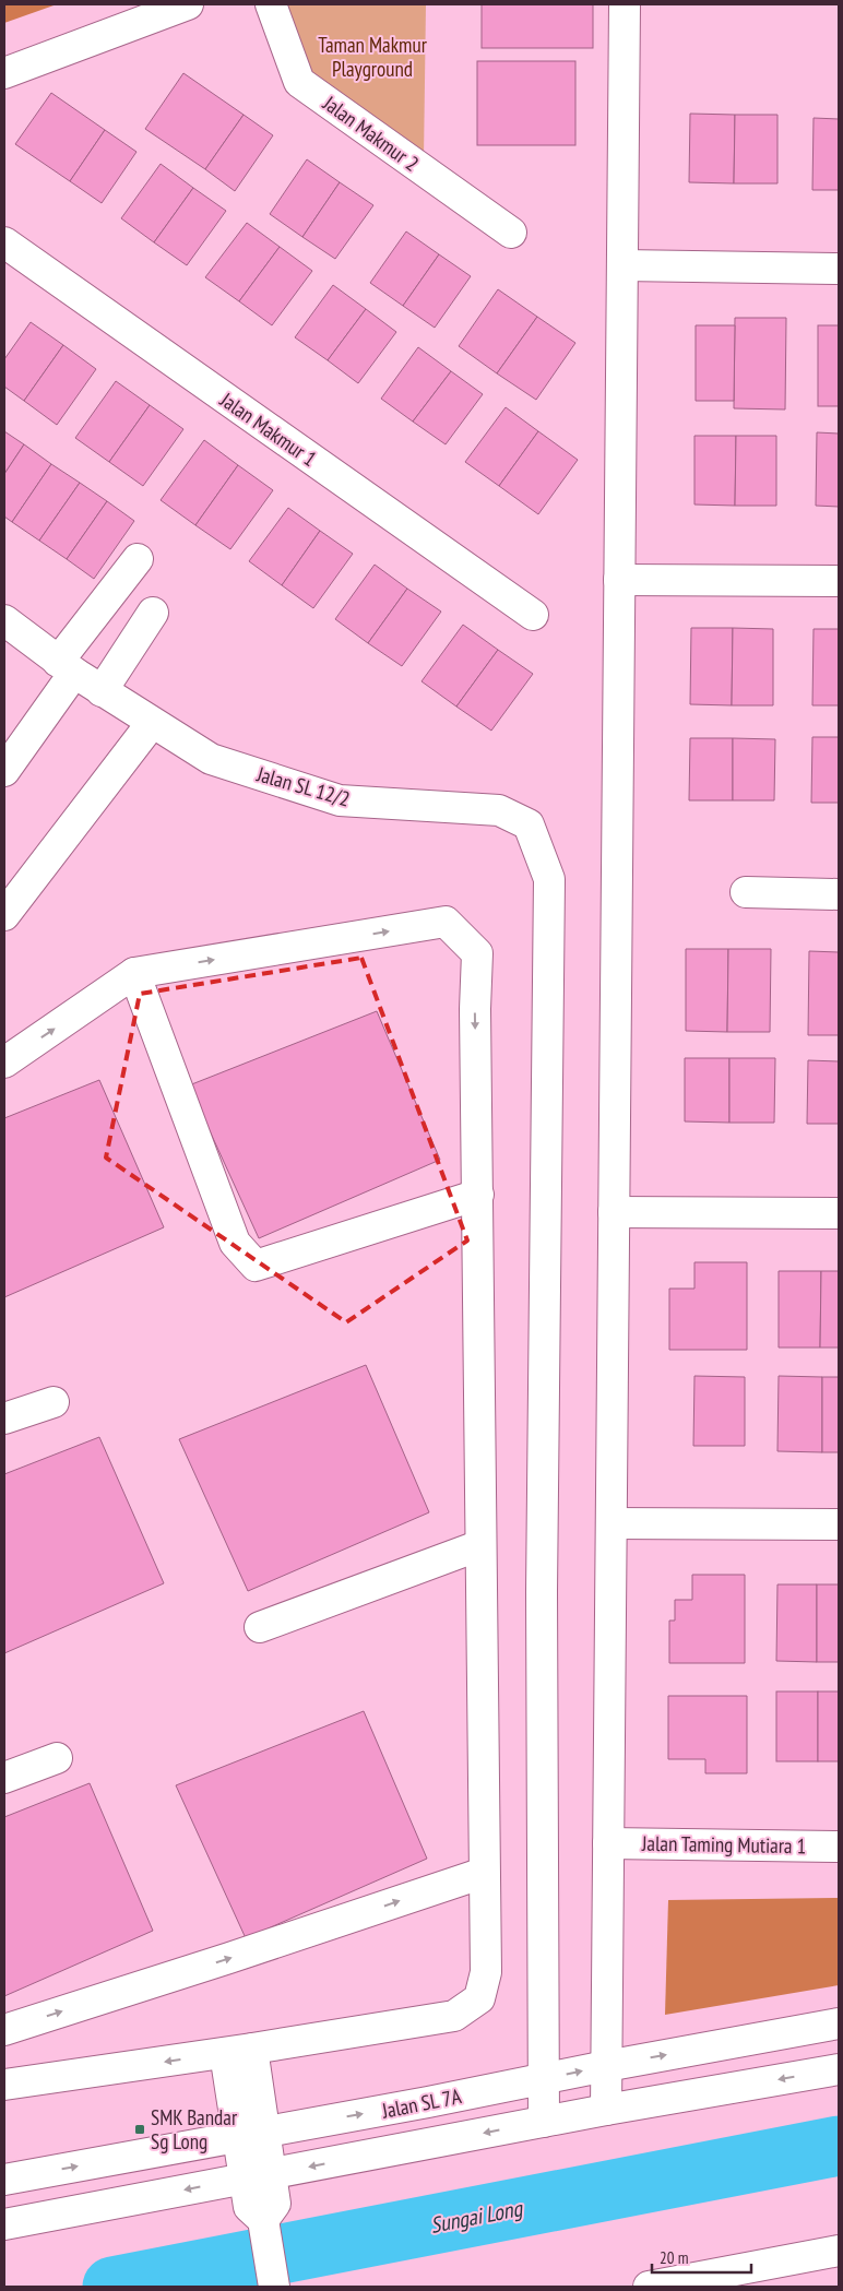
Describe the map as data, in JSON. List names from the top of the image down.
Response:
{
  "streets": {
    "street": [
      "Jalan Makmur 2",
      "Jalan Makmur 1",
      "Jalan SL 12/2",
      "Jalan Taming Mutiara 1",
      "Jalan SL 7A"
    ]
  },
  "crossings": [
    ["Jalan SL 12/2", "Jalan SL 7A"]
  ],
  "water": ["Sungai Long"],
  "parks": ["Taman Makmur Playground"],
  "places": {
    "transit": ["SMK Bandar Sg Long"]
  },
  "scale_bar": "20 m"
}
